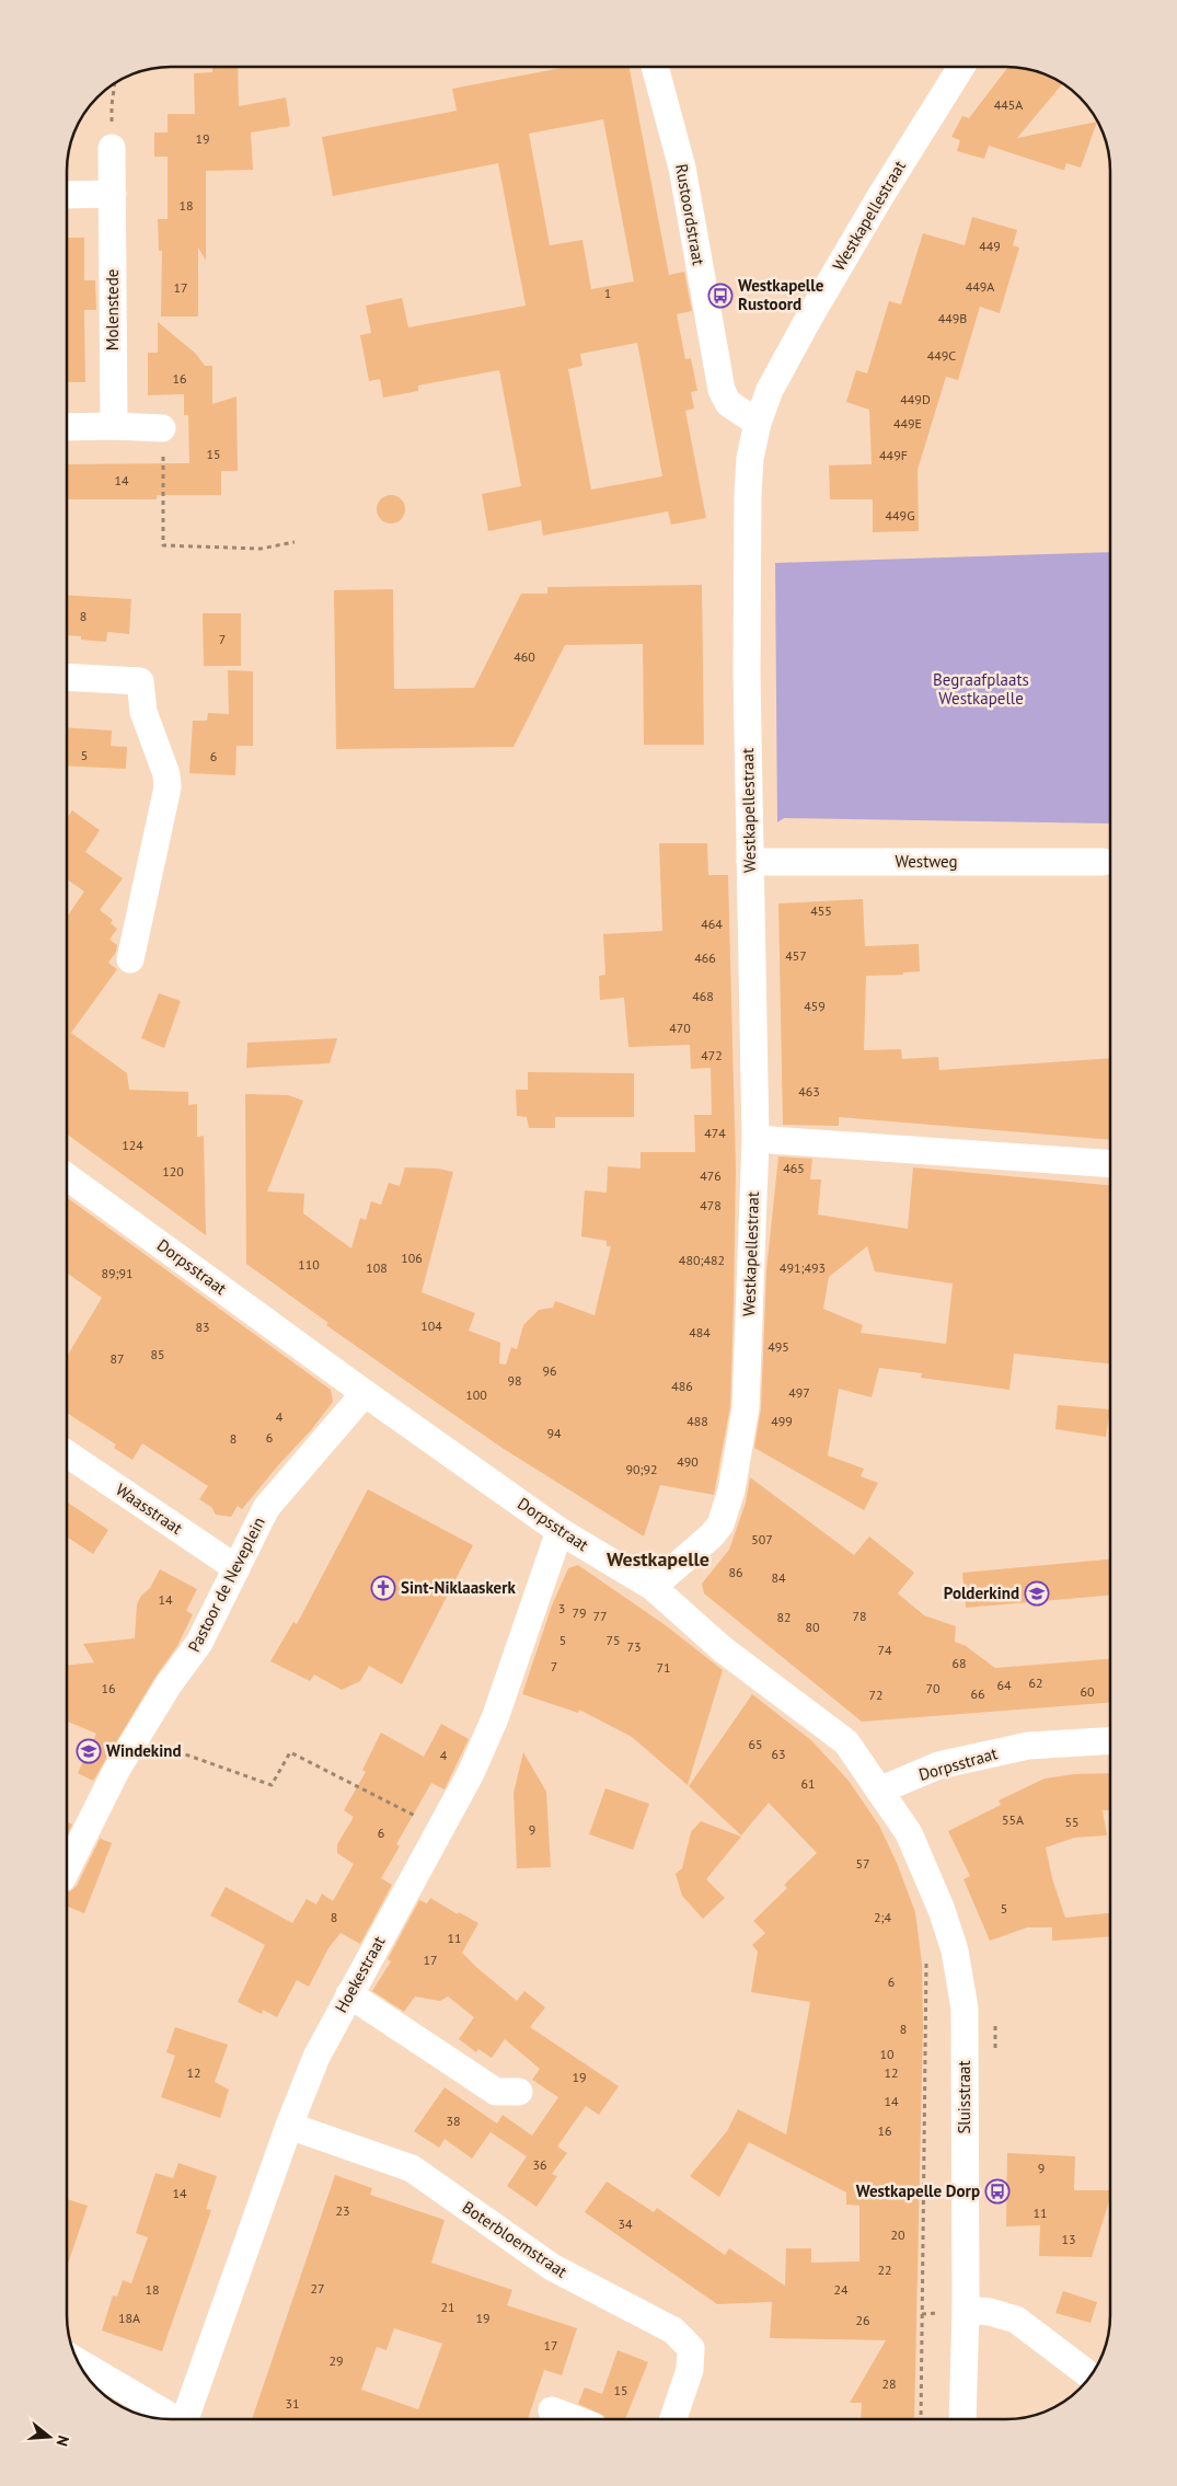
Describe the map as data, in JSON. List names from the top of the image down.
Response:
{
  "streets": {
    "street": [
      "Rustoordstraat",
      "Westkapellestraat",
      "Molenstede",
      "Westweg",
      "Dorpsstraat",
      "Waasstraat",
      "Pastoor de Neveplein",
      "Hoekestraat",
      "Sluisstraat",
      "Boterbloemstraat"
    ]
  },
  "crossings": [
    ["Rustoordstraat", "Westkapellestraat"],
    ["Westkapellestraat", "Westweg"],
    ["Westkapellestraat", "Dorpsstraat"],
    ["Dorpsstraat", "Pastoor de Neveplein"],
    ["Dorpsstraat", "Hoekestraat"],
    ["Dorpsstraat", "Sluisstraat"],
    ["Waasstraat", "Pastoor de Neveplein"],
    ["Hoekestraat", "Boterbloemstraat"]
  ],
  "districts": ["Westkapelle"],
  "parks": ["Begraafplaats Westkapelle"],
  "places": {
    "bus stop": ["Westkapelle Rustoord", "Westkapelle Dorp"],
    "church": ["Sint-Niklaaskerk"],
    "school or university": ["Polderkind", "Windekind"]
  },
  "house_numbers": [
    "445A",
    "19",
    "18",
    "449",
    "449A",
    "17",
    "1",
    "449B",
    "449C",
    "16",
    "449D",
    "449E",
    "15",
    "449F",
    "14",
    "449G",
    "8",
    "7",
    "460",
    "5",
    "6",
    "455",
    "464",
    "457",
    "466",
    "468",
    "459",
    "470",
    "472",
    "463",
    "474",
    "124",
    "465",
    "120",
    "476",
    "478",
    "106",
    "480;482",
    "110",
    "108",
    "491;493",
    "89;91",
    "104",
    "83",
    "484",
    "495",
    "85",
    "87",
    "96",
    "98",
    "486",
    "497",
    "100",
    "4",
    "488",
    "499",
    "94",
    "6",
    "8",
    "490",
    "90;92",
    "507",
    "86",
    "84",
    "14",
    "3",
    "79",
    "77",
    "78",
    "82",
    "80",
    "5",
    "75",
    "73",
    "74",
    "68",
    "7",
    "71",
    "62",
    "64",
    "16",
    "70",
    "60",
    "66",
    "72",
    "65",
    "63",
    "4",
    "61",
    "55A",
    "55",
    "9",
    "6",
    "57",
    "5",
    "8",
    "2;4",
    "11",
    "17",
    "6",
    "8",
    "10",
    "12",
    "12",
    "19",
    "14",
    "38",
    "16",
    "36",
    "9",
    "14",
    "23",
    "11",
    "34",
    "20",
    "13",
    "22",
    "27",
    "18",
    "24",
    "21",
    "18A",
    "19",
    "26",
    "17",
    "29",
    "28",
    "15",
    "31"
  ],
  "north": "right"
}
